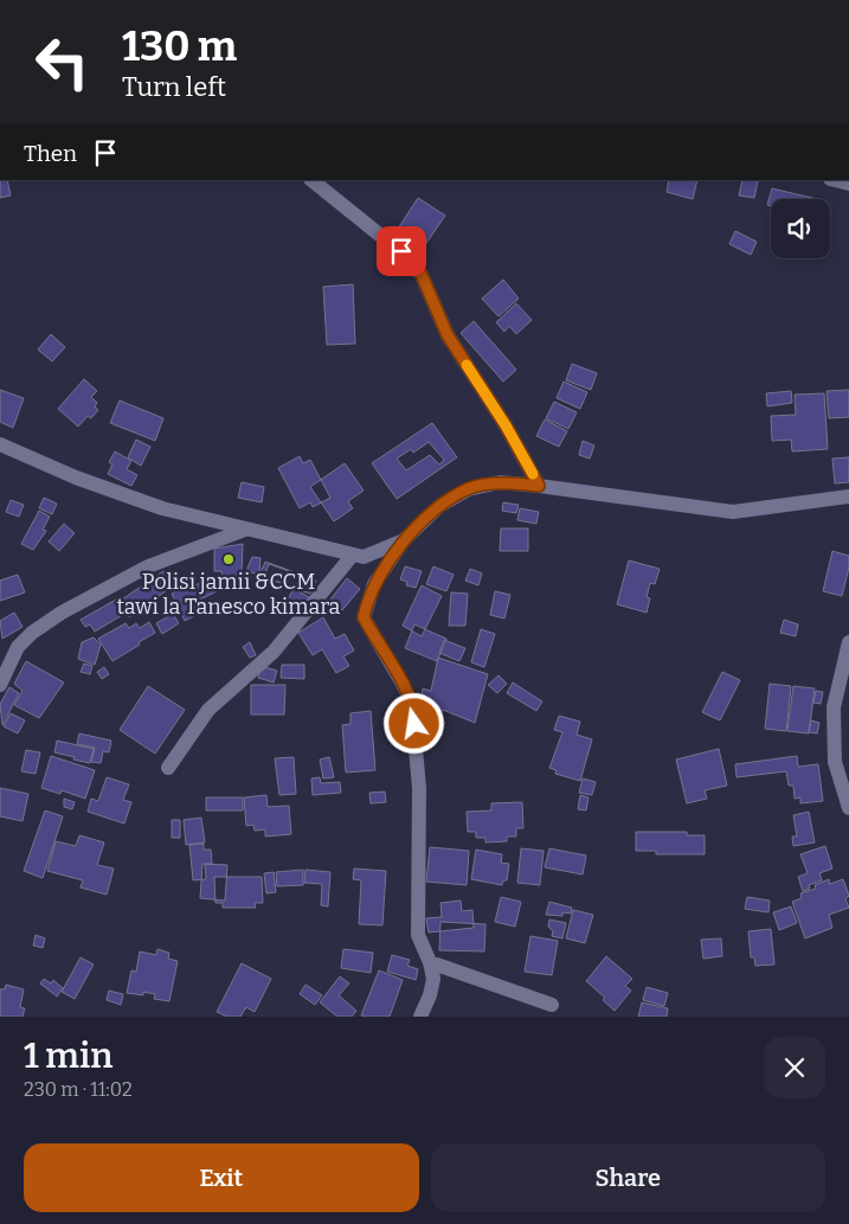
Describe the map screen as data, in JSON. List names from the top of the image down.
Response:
{
  "places": ["Polisi jamii &CCM tawi la Tanesco kimara"],
  "page": {
    "turn": ["130 m", "Turn left"],
    "then": "Then",
    "heading": ["1 min", "230 m · 11:02"],
    "buttons": ["Exit", "Share"]
  }
}
